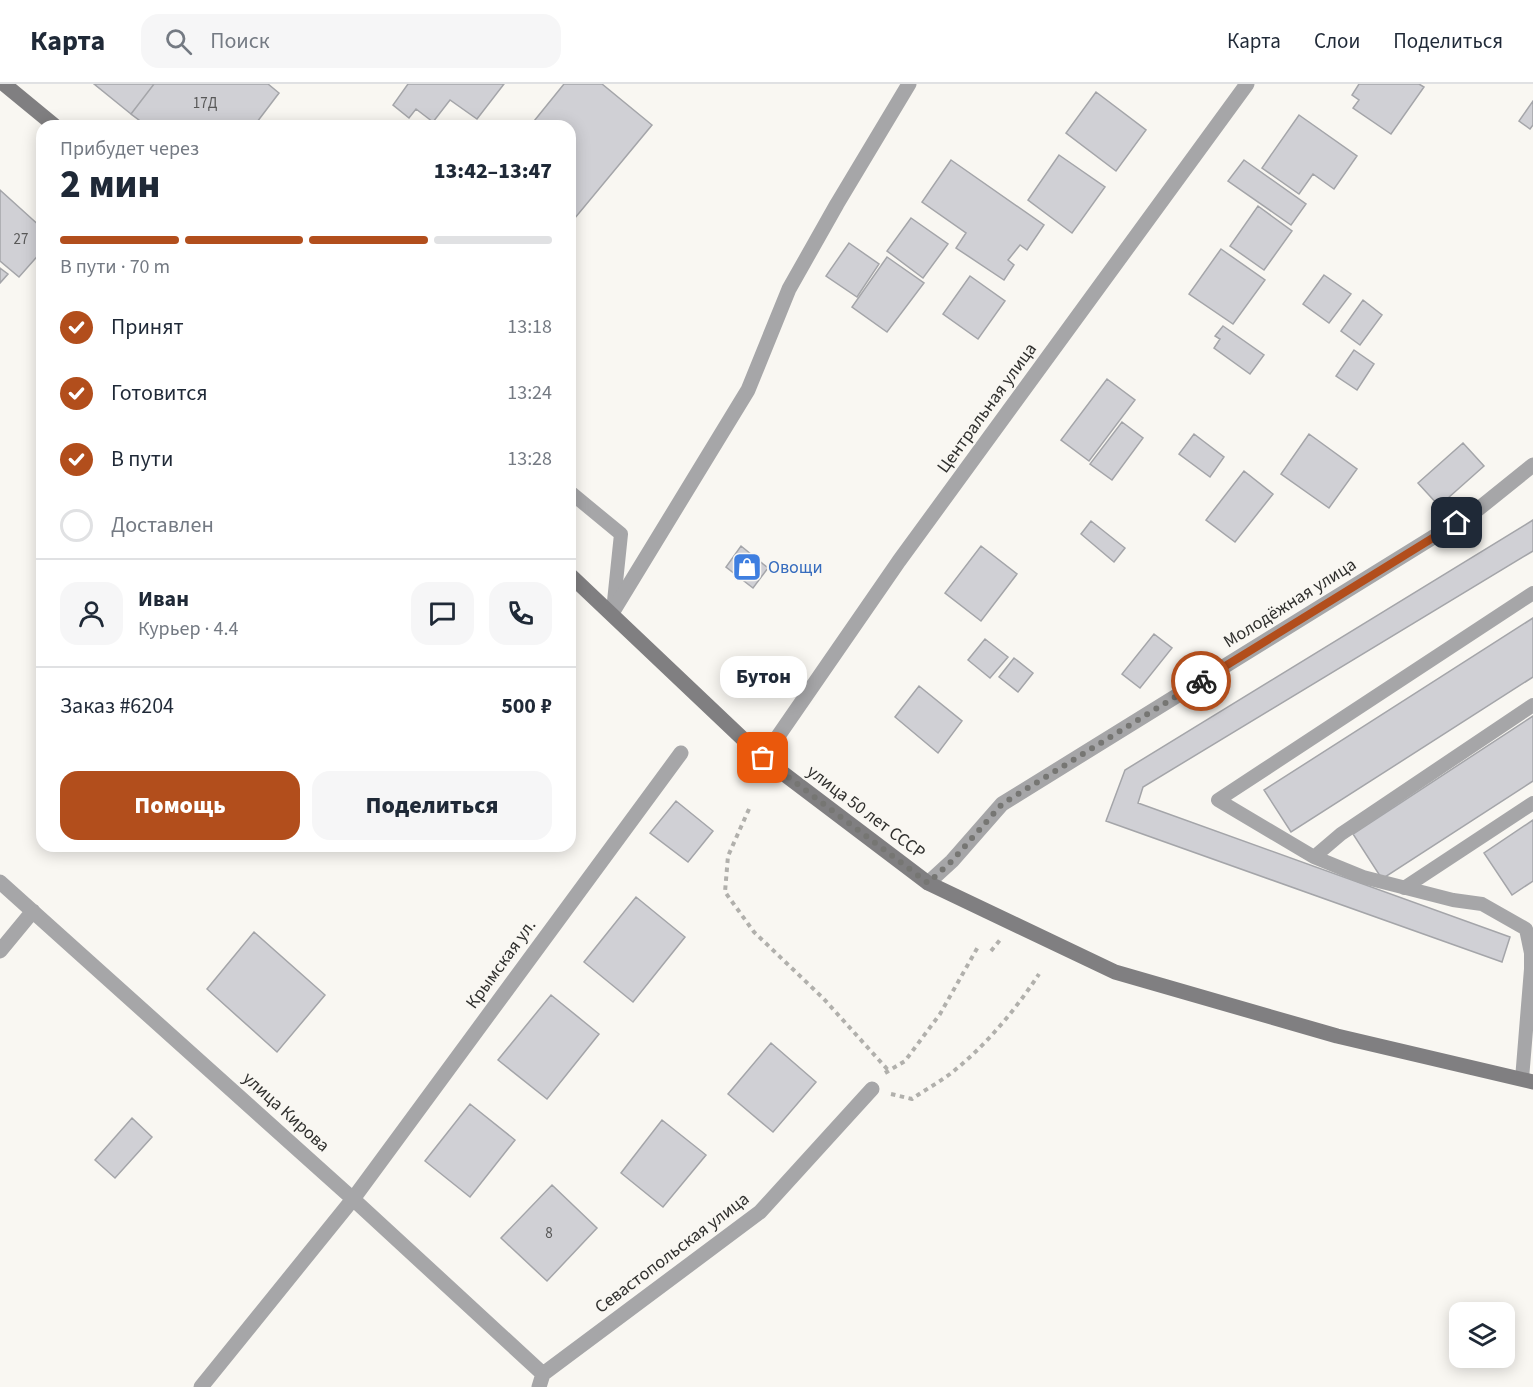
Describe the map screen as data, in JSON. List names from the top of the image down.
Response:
{
  "streets": {
    "main road": ["улица 50 лет СССР"],
    "street": [
      "Центральная улица",
      "Молодёжная улица",
      "Крымская ул.",
      "улица Кирова",
      "Севастопольская улица"
    ]
  },
  "crossings": [
    ["Центральная улица", "улица 50 лет СССР"],
    ["Молодёжная улица", "улица 50 лет СССР"],
    ["Крымская ул.", "улица Кирова"],
    ["улица Кирова", "Севастопольская улица"]
  ],
  "places": {
    "shop": ["Овощи"],
    "other": ["Бутон"]
  },
  "house_numbers": ["17Д", "27", "8"],
  "page": {
    "header": "Карта",
    "search": "Поиск",
    "nav": ["Карта", "Слои", "Поделиться"],
    "heading": ["2 мин", "Прибудет через", "13:42–13:47"],
    "panel": [
      "Иван",
      "Курьер · 4.4",
      "Заказ #6204",
      "500 ₽"
    ],
    "bar": "В пути · 70 m",
    "list": [
      ["Принят", "13:18"],
      ["Готовится", "13:24"],
      ["В пути", "13:28"],
      "Доставлен"
    ],
    "bubble": "Бутон",
    "buttons": ["Помощь", "Поделиться"]
  }
}
